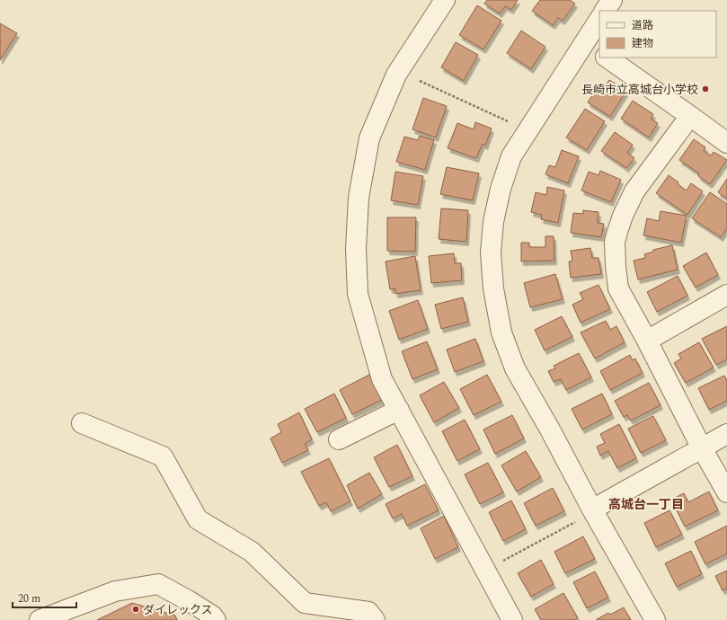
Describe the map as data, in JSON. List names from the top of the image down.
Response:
{
  "districts": ["高城台一丁目"],
  "places": ["長崎市立高城台小学校", "ダイレックス"],
  "legend": ["道路", "建物"],
  "scale_bar": "20 m"
}
